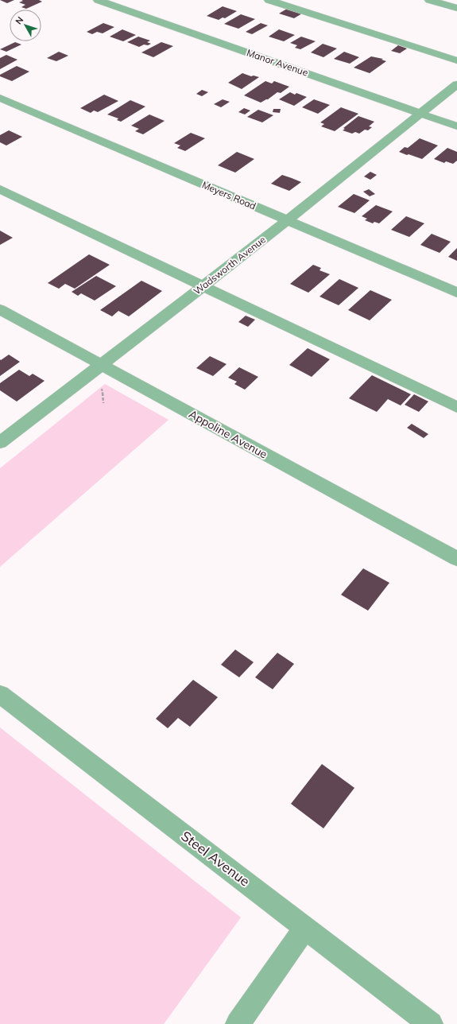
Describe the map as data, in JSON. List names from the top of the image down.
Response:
{
  "streets": {
    "street": [
      "Manor Avenue",
      "Meyers Road",
      "Wadsworth Avenue",
      "Appoline Avenue",
      "Steel Avenue"
    ]
  },
  "crossings": [
    ["Manor Avenue", "Wadsworth Avenue"],
    ["Meyers Road", "Wadsworth Avenue"],
    ["Wadsworth Avenue", "Appoline Avenue"]
  ],
  "north": "top left"
}
